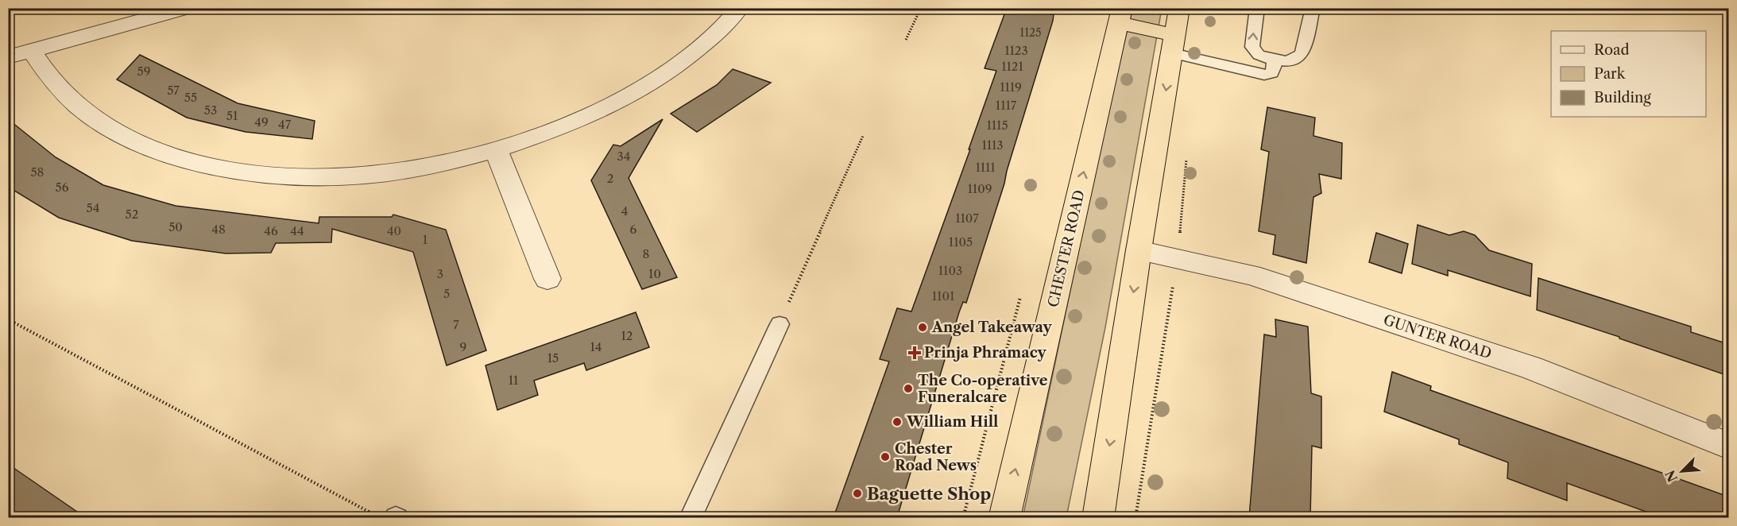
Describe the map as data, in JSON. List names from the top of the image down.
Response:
{
  "streets": {
    "highway": ["CHESTER ROAD"],
    "street": ["GUNTER ROAD"]
  },
  "places": {
    "other": [
      "Angel Takeaway",
      "The Co-operative Funeralcare",
      "William Hill",
      "Chester Road News",
      "Baguette Shop"
    ],
    "health": ["Prinja Phramacy"]
  },
  "house_numbers": [
    "1125",
    "1123",
    "1121",
    "59",
    "1119",
    "57",
    "55",
    "1117",
    "53",
    "51",
    "49",
    "47",
    "1115",
    "1113",
    "34",
    "1111",
    "58",
    "2",
    "56",
    "1109",
    "54",
    "4",
    "52",
    "1107",
    "50",
    "48",
    "6",
    "46",
    "44",
    "40",
    "1",
    "1105",
    "8",
    "1103",
    "3",
    "10",
    "5",
    "1101",
    "7",
    "12",
    "9",
    "14",
    "15",
    "11"
  ],
  "legend": ["Road", "Park", "Building"],
  "north": "bottom left"
}
